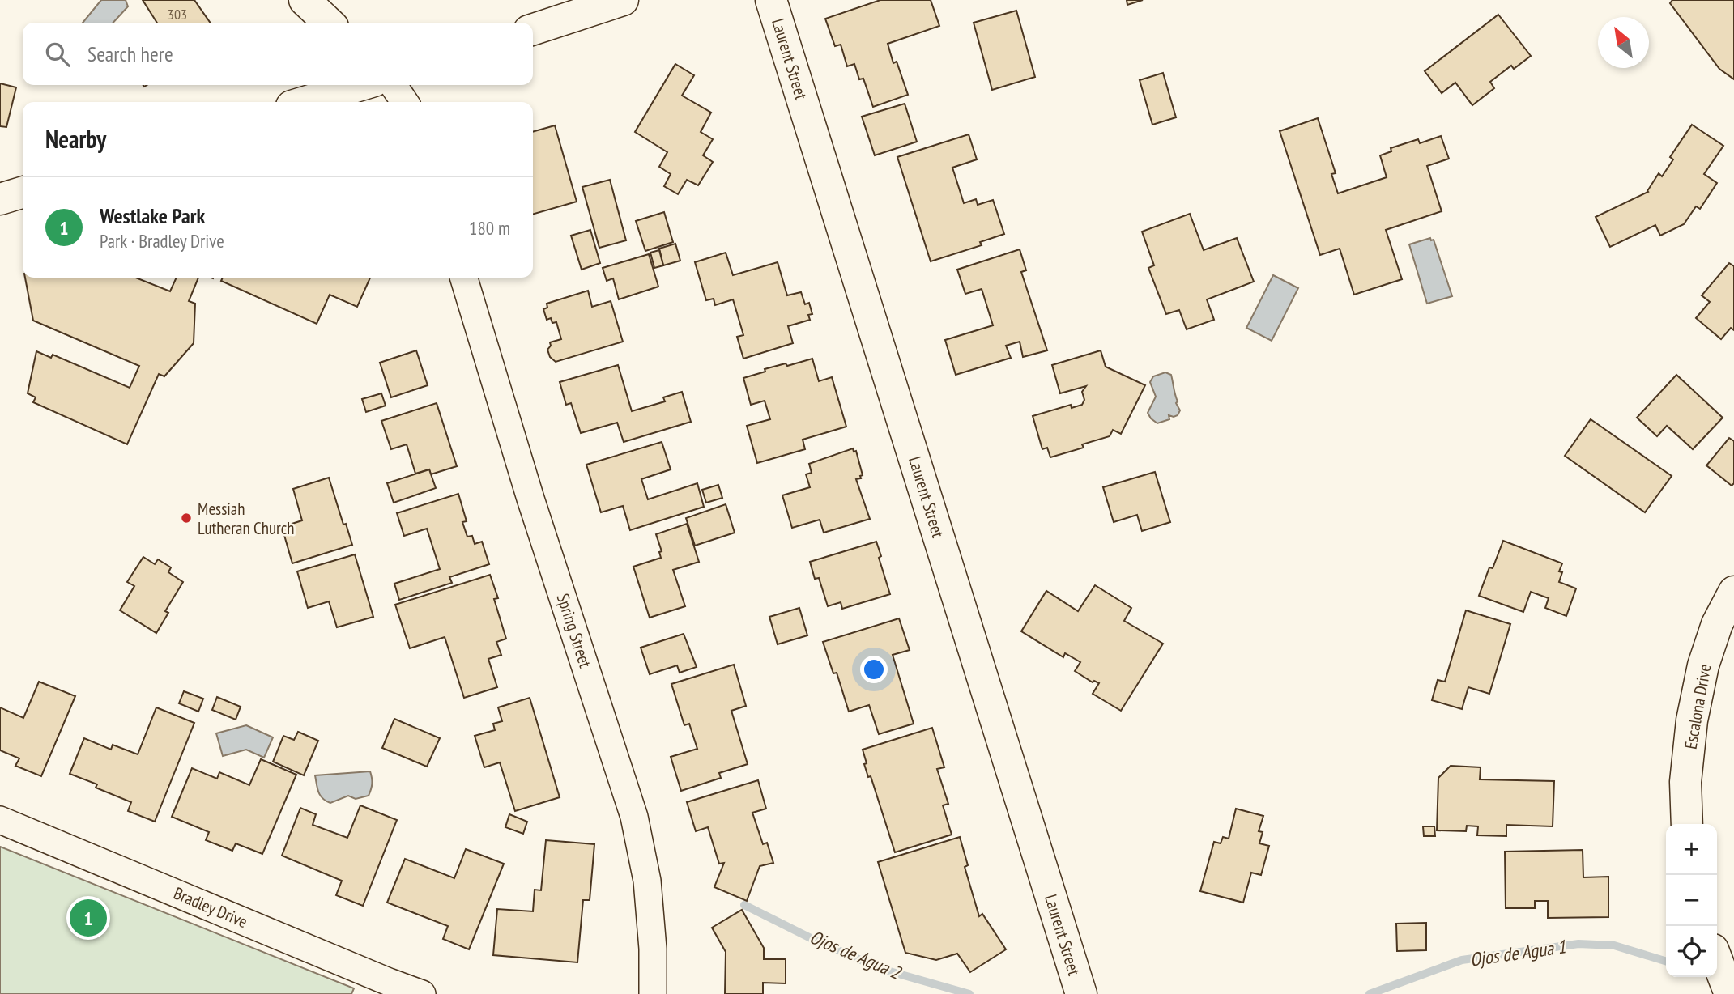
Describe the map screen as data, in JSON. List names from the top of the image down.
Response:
{
  "streets": {
    "street": [
      "Laurent Street",
      "Spring Street",
      "Escalona Drive",
      "Bradley Drive"
    ]
  },
  "water": ["Ojos de Agua 1", "Ojos de Agua 2"],
  "places": ["Messiah Lutheran Church"],
  "house_numbers": ["303"],
  "north": "top left",
  "page": {
    "search": "Search here",
    "heading": "Nearby",
    "list": [
      {
        "mark": "1",
        "name": "Westlake Park",
        "note": "Park · Bradley Drive",
        "value": "180 m"
      }
    ],
    "map_buttons": ["+", "−"],
    "pins": "1"
  }
}
